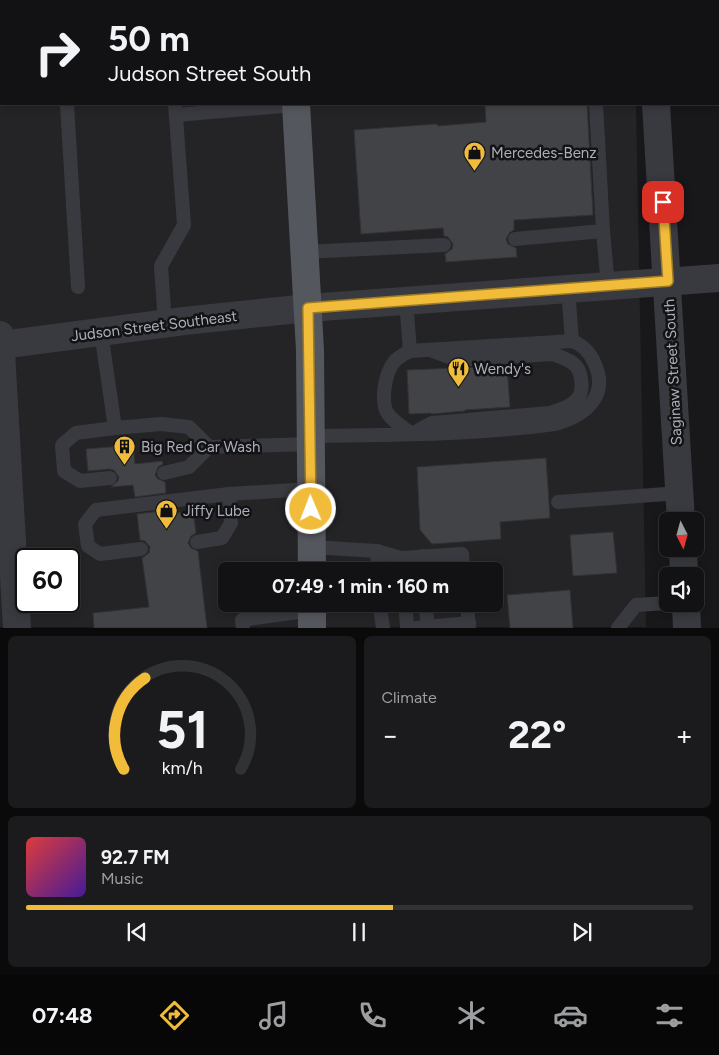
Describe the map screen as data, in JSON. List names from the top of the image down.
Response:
{
  "streets": {
    "street": ["Judson Street Southeast", "Saginaw Street South"]
  },
  "crossings": [
    ["Judson Street Southeast", "Saginaw Street South"]
  ],
  "places": {
    "shop": ["Mercedes-Benz", "Jiffy Lube"],
    "restaurant": ["Wendy's"],
    "building": ["Big Red Car Wash"]
  },
  "north": "bottom",
  "page": {
    "turn": ["50 m", "Judson Street South"],
    "limit": "60",
    "trip": "07:49 · 1 min · 160 m",
    "tile": "Climate",
    "heat": ["−", "22°", "+"],
    "song": ["92.7 FM", "Music"],
    "tabs": "07:48",
    "gauge": ["51", "km/h"]
  }
}
